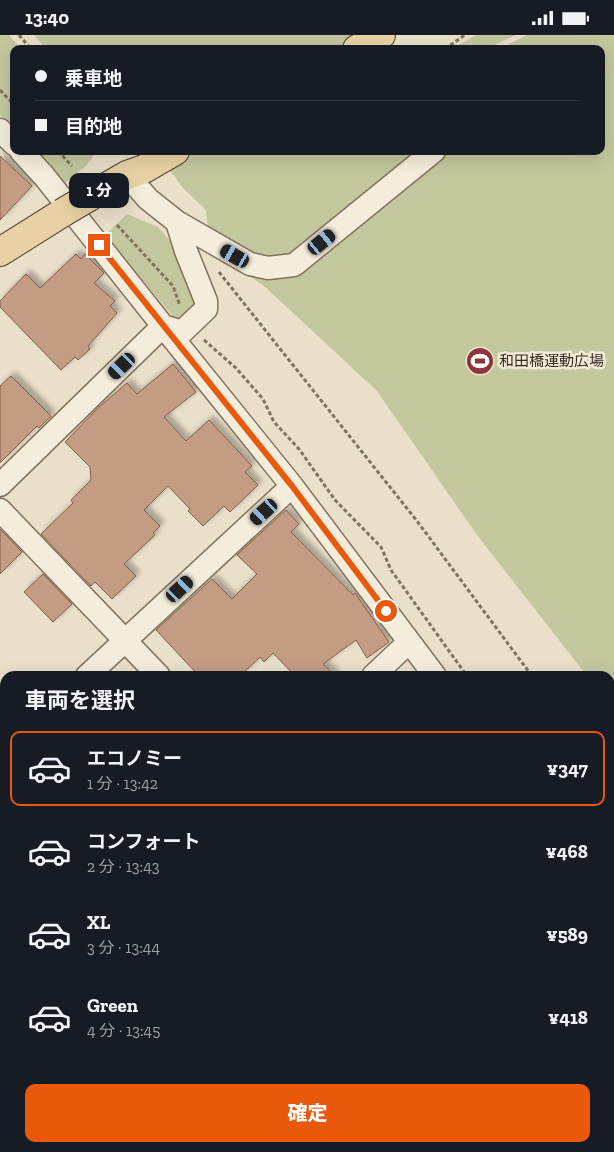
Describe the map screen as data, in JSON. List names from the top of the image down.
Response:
{
  "places": {
    "sports": ["和田橋運動広場"]
  },
  "page": {
    "status": "13:40",
    "banner": ["乗車地", "目的地"],
    "bubble": "1 分",
    "heading": "車両を選択",
    "list": [
      {
        "name": "エコノミー",
        "note": "1 分 · 13:42",
        "value": "¥347"
      },
      {
        "name": "コンフォート",
        "note": "2 分 · 13:43",
        "value": "¥468"
      },
      {
        "name": "XL",
        "note": "3 分 · 13:44",
        "value": "¥589"
      },
      {
        "name": "Green",
        "note": "4 分 · 13:45",
        "value": "¥418"
      }
    ],
    "buttons": "確定"
  }
}
